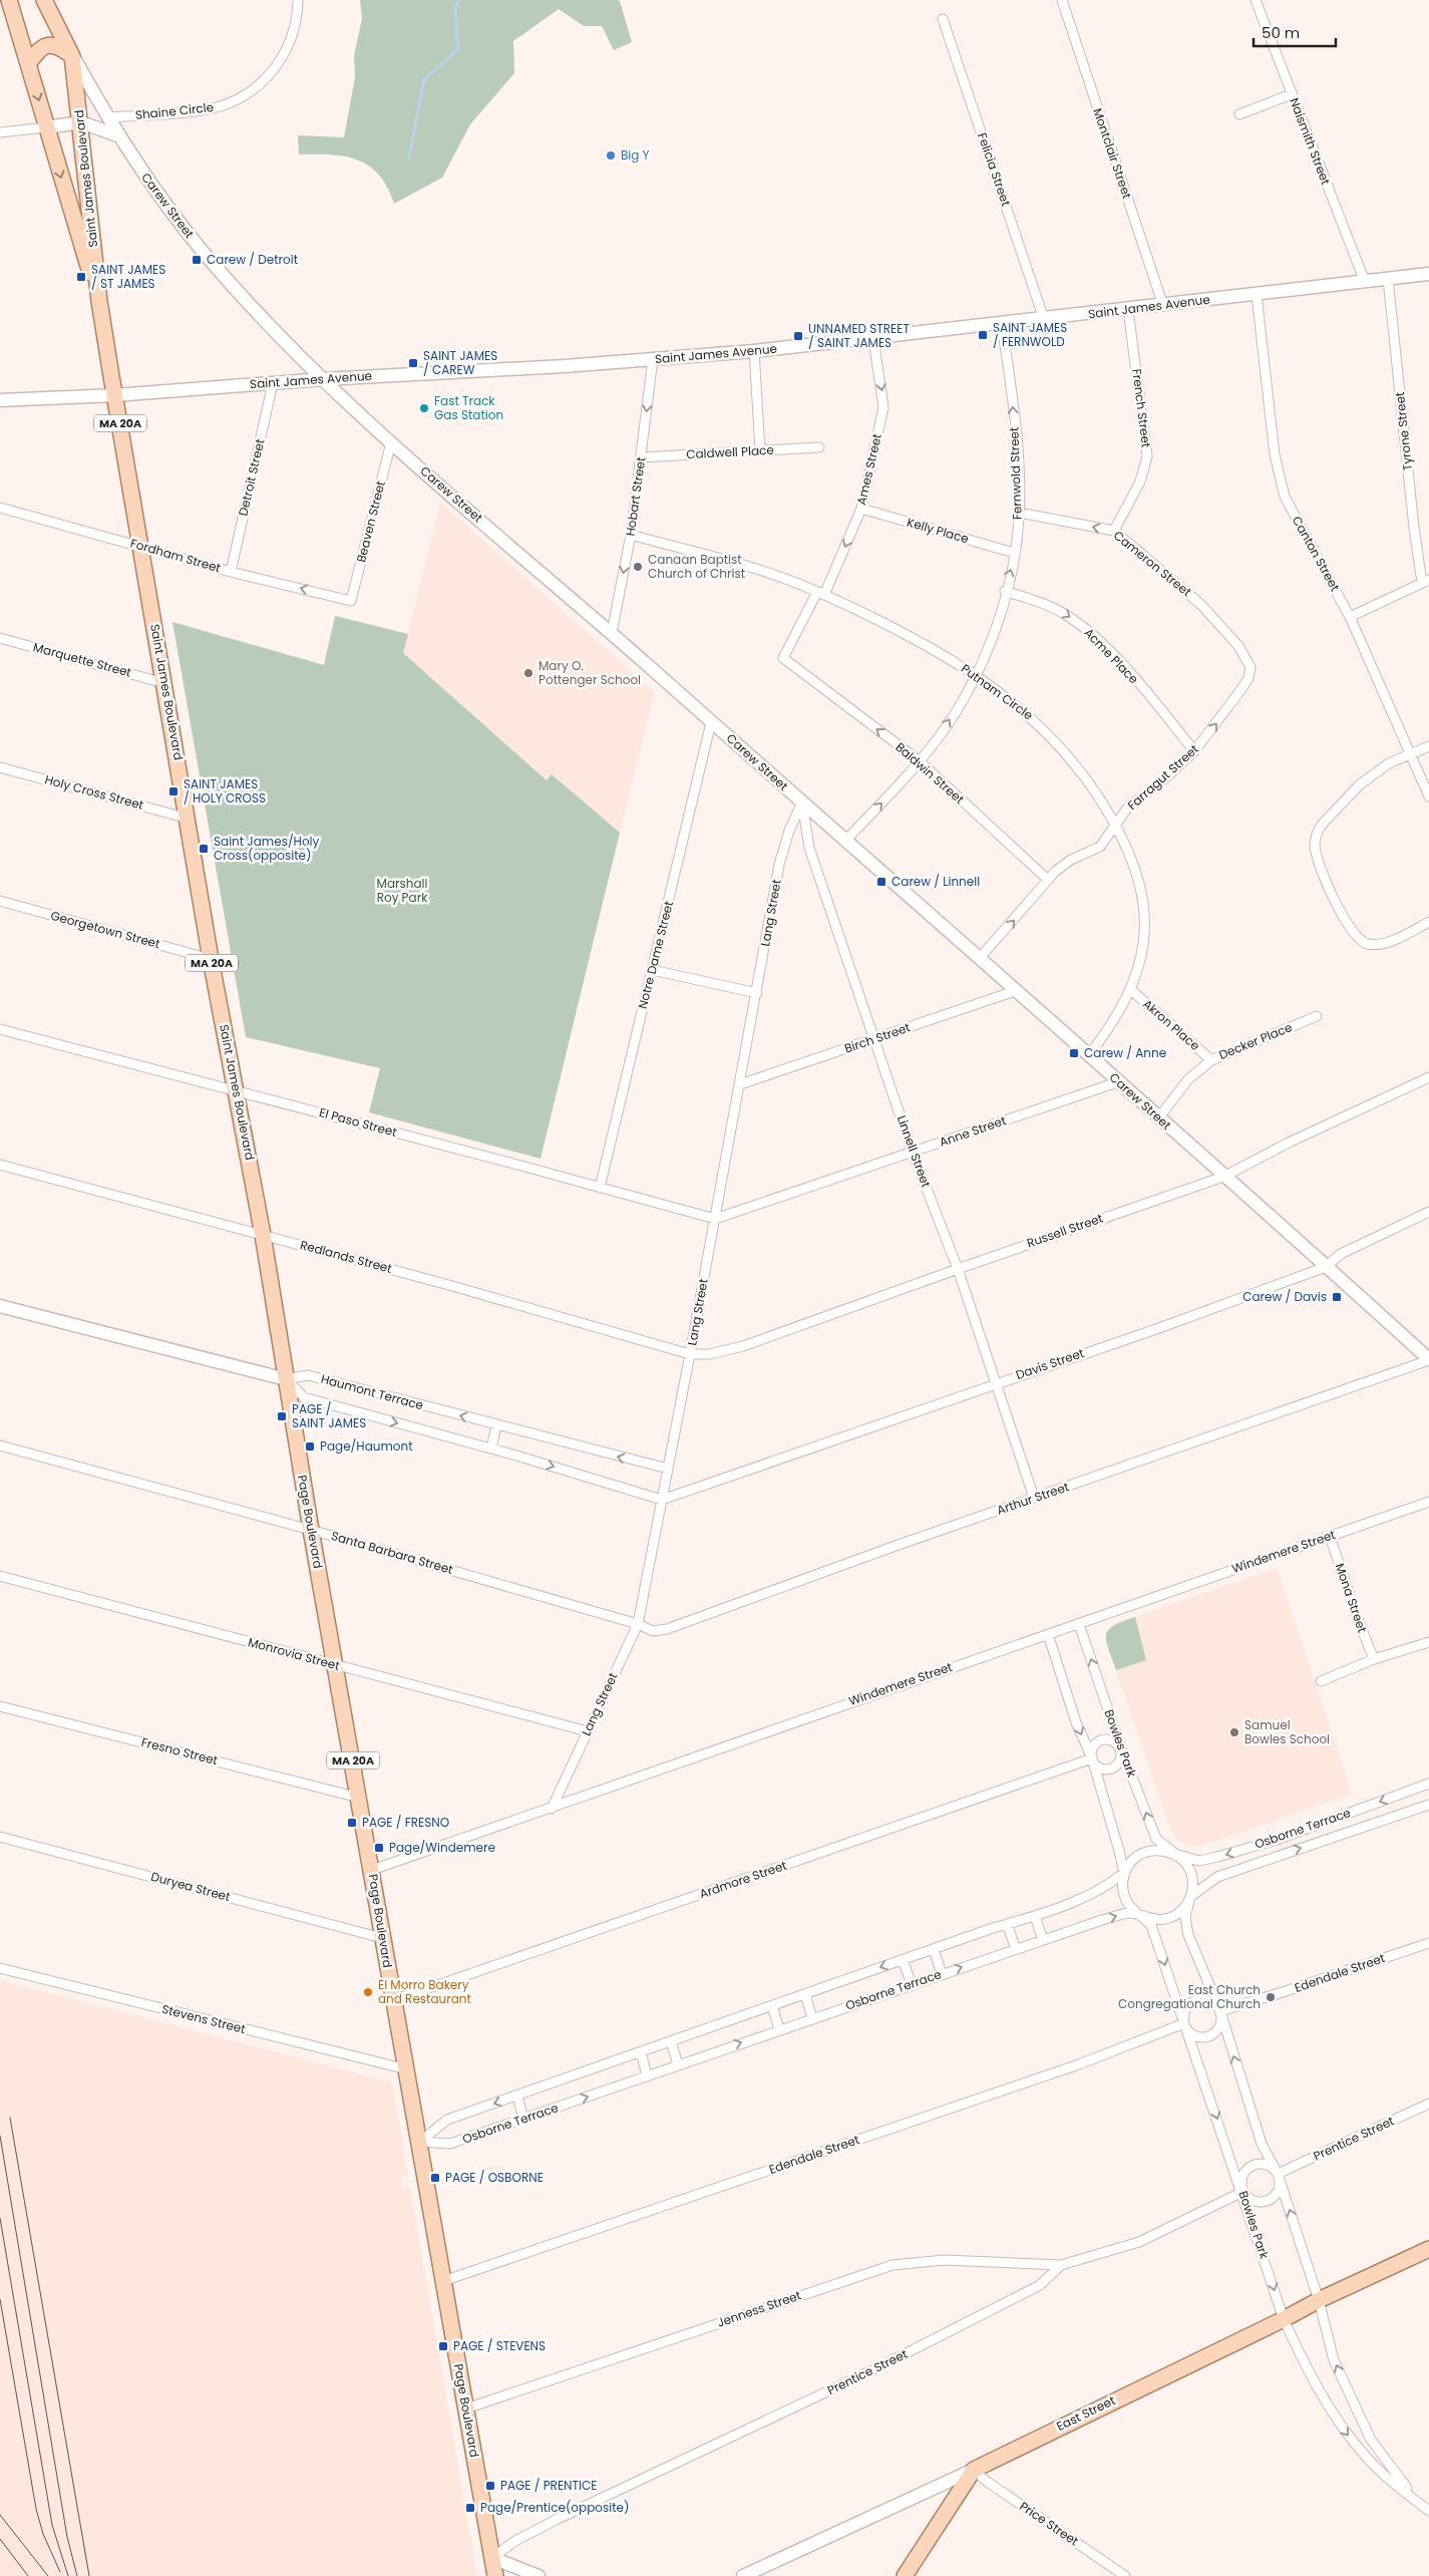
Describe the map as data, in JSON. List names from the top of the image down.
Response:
{
  "streets": {
    "main road": [
      "Saint James Boulevard",
      "Carew Street",
      "Saint James Avenue",
      "MA 20A",
      "Page Boulevard",
      "East Street"
    ],
    "street": [
      "Shaine Circle",
      "Naismith Street",
      "Montclair Street",
      "Felicia Street",
      "French Street",
      "Tyrone Street",
      "Caldwell Place",
      "Ames Street",
      "Fernwold Street",
      "Detroit Street",
      "Hobart Street",
      "Beaven Street",
      "Kelly Place",
      "Canton Street",
      "Fordham Street",
      "Cameron Street",
      "Acme Place",
      "Marquette Street",
      "Putnam Circle",
      "Baldwin Street",
      "Farragut Street",
      "Holy Cross Street",
      "Lang Street",
      "Georgetown Street",
      "Notre Dame Street",
      "Akron Place",
      "Birch Street",
      "Decker Place",
      "El Paso Street",
      "Anne Street",
      "Linnell Street",
      "Russell Street",
      "Redlands Street",
      "Davis Street",
      "Haumont Terrace",
      "Arthur Street",
      "Windemere Street",
      "Santa Barbara Street",
      "Mona Street",
      "Monrovia Street",
      "Bowles Park",
      "Fresno Street",
      "Osborne Terrace",
      "Ardmore Street",
      "Duryea Street",
      "Edendale Street",
      "Stevens Street",
      "Prentice Street",
      "Jenness Street",
      "Price Street"
    ]
  },
  "crossings": [
    ["Shaine Circle", "Carew Street"],
    ["Naismith Street", "Saint James Avenue"],
    ["Montclair Street", "Saint James Avenue"],
    ["Felicia Street", "Saint James Avenue"],
    ["Saint James Boulevard", "Carew Street"],
    ["Saint James Boulevard", "Saint James Avenue"],
    ["Saint James Boulevard", "MA 20A"],
    ["Saint James Boulevard", "Fordham Street"],
    ["Saint James Boulevard", "Marquette Street"],
    ["Saint James Boulevard", "Holy Cross Street"],
    ["Saint James Boulevard", "Georgetown Street"],
    ["Saint James Boulevard", "El Paso Street"],
    ["Saint James Boulevard", "Redlands Street"],
    ["Saint James Boulevard", "Haumont Terrace"],
    ["Saint James Boulevard", "Page Boulevard"],
    ["Carew Street", "Saint James Avenue"],
    ["Carew Street", "Fernwold Street"],
    ["Carew Street", "Hobart Street"],
    ["Carew Street", "Beaven Street"],
    ["Carew Street", "Putnam Circle"],
    ["Carew Street", "Farragut Street"],
    ["Carew Street", "Lang Street"],
    ["Carew Street", "Notre Dame Street"],
    ["Carew Street", "Birch Street"],
    ["Carew Street", "Decker Place"],
    ["Carew Street", "Anne Street"],
    ["Carew Street", "Linnell Street"],
    ["Carew Street", "Russell Street"],
    ["Carew Street", "Davis Street"],
    ["Carew Street", "Arthur Street"],
    ["Saint James Avenue", "French Street"],
    ["Saint James Avenue", "Tyrone Street"],
    ["Saint James Avenue", "Ames Street"],
    ["Saint James Avenue", "Fernwold Street"],
    ["Saint James Avenue", "Detroit Street"],
    ["Saint James Avenue", "Hobart Street"],
    ["Saint James Avenue", "Canton Street"],
    ["French Street", "Cameron Street"],
    ["Caldwell Place", "Hobart Street"],
    ["Ames Street", "Kelly Place"],
    ["Ames Street", "Putnam Circle"],
    ["Ames Street", "Baldwin Street"],
    ["Fernwold Street", "Kelly Place"],
    ["Fernwold Street", "Cameron Street"],
    ["Fernwold Street", "Acme Place"],
    ["Fernwold Street", "Putnam Circle"],
    ["Fernwold Street", "Baldwin Street"],
    ["Detroit Street", "Fordham Street"],
    ["Hobart Street", "Putnam Circle"],
    ["Beaven Street", "Fordham Street"],
    ["Cameron Street", "Farragut Street"],
    ["Acme Place", "Farragut Street"],
    ["Putnam Circle", "Farragut Street"],
    ["Putnam Circle", "Akron Place"],
    ["Baldwin Street", "Farragut Street"],
    ["Lang Street", "Birch Street"],
    ["Lang Street", "El Paso Street"],
    ["Lang Street", "Anne Street"],
    ["Lang Street", "Linnell Street"],
    ["Lang Street", "Russell Street"],
    ["Lang Street", "Redlands Street"],
    ["Lang Street", "Davis Street"],
    ["Lang Street", "Haumont Terrace"],
    ["Lang Street", "Arthur Street"],
    ["Lang Street", "Windemere Street"],
    ["Lang Street", "Santa Barbara Street"],
    ["Lang Street", "Monrovia Street"],
    ["Notre Dame Street", "El Paso Street"],
    ["Akron Place", "Decker Place"],
    ["Birch Street", "Linnell Street"],
    ["El Paso Street", "Anne Street"],
    ["Anne Street", "Linnell Street"],
    ["Linnell Street", "Russell Street"],
    ["Linnell Street", "Davis Street"],
    ["Linnell Street", "Arthur Street"],
    ["Russell Street", "Redlands Street"],
    ["Davis Street", "Haumont Terrace"],
    ["Haumont Terrace", "Page Boulevard"],
    ["Arthur Street", "Santa Barbara Street"],
    ["Page Boulevard", "Windemere Street"],
    ["Page Boulevard", "Santa Barbara Street"],
    ["Page Boulevard", "Monrovia Street"],
    ["Page Boulevard", "Fresno Street"],
    ["Page Boulevard", "Osborne Terrace"],
    ["Page Boulevard", "Ardmore Street"],
    ["Page Boulevard", "Duryea Street"],
    ["Page Boulevard", "Edendale Street"],
    ["Page Boulevard", "Stevens Street"],
    ["Page Boulevard", "Prentice Street"],
    ["Page Boulevard", "Jenness Street"],
    ["Windemere Street", "Mona Street"],
    ["Windemere Street", "Bowles Park"],
    ["Bowles Park", "Osborne Terrace"],
    ["Bowles Park", "Ardmore Street"],
    ["Bowles Park", "Edendale Street"],
    ["Bowles Park", "Prentice Street"],
    ["Bowles Park", "East Street"],
    ["Prentice Street", "Jenness Street"],
    ["East Street", "Price Street"]
  ],
  "one_way": [
    "Ames Street",
    "Fernwold Street",
    "Hobart Street",
    "Cameron Street",
    "Acme Place",
    "Baldwin Street",
    "Farragut Street"
  ],
  "parks": ["Marshall Roy Park"],
  "places": {
    "other": [
      "Big Y",
      "Fast Track Gas Station",
      "Canaan Baptist Church of Christ",
      "Mary O. Pottenger School",
      "Samuel Bowles School",
      "El Morro Bakery and Restaurant",
      "East Church Congregational Church"
    ],
    "transit": [
      "Carew / Detroit",
      "SAINT JAMES / ST JAMES",
      "SAINT JAMES / FERNWOLD",
      "UNNAMED STREET / SAINT JAMES",
      "SAINT JAMES / CAREW",
      "SAINT JAMES / HOLY CROSS",
      "Saint James/Holy Cross(opposite)",
      "Carew / Linnell",
      "Carew / Anne",
      "Carew / Davis",
      "PAGE / SAINT JAMES",
      "Page/Haumont",
      "PAGE / FRESNO",
      "Page/Windemere",
      "PAGE / OSBORNE",
      "PAGE / STEVENS",
      "PAGE / PRENTICE",
      "Page/Prentice(opposite)"
    ]
  },
  "scale_bar": "50 m"
}
